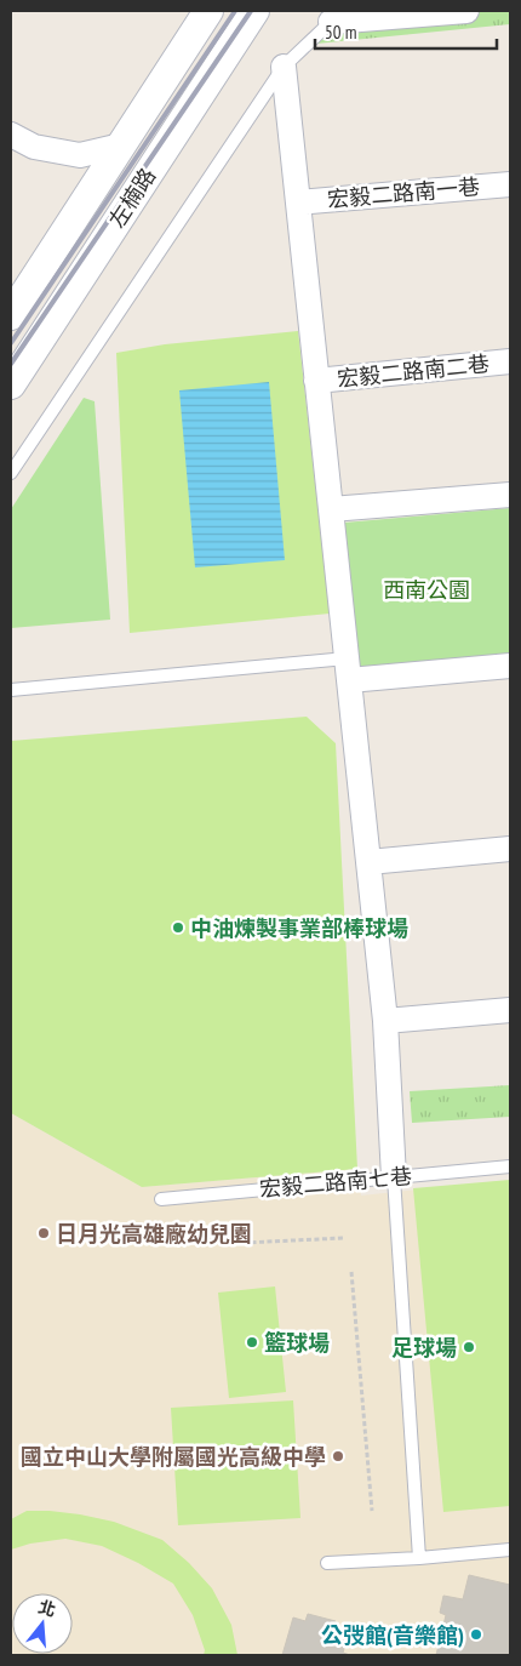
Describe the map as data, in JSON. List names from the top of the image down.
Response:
{
  "streets": {
    "street": ["宏毅二路南一巷", "左楠路", "宏毅二路南二巷"],
    "lane": ["宏毅二路南七巷"]
  },
  "parks": ["西南公園"],
  "places": [
    "中油煉製事業部棒球場",
    "日月光高雄廠幼兒園",
    "籃球場",
    "足球場",
    "國立中山大學附屬國光高級中學",
    "公弢館(音樂館)"
  ],
  "scale_bar": "50 m",
  "north": "top"
}
